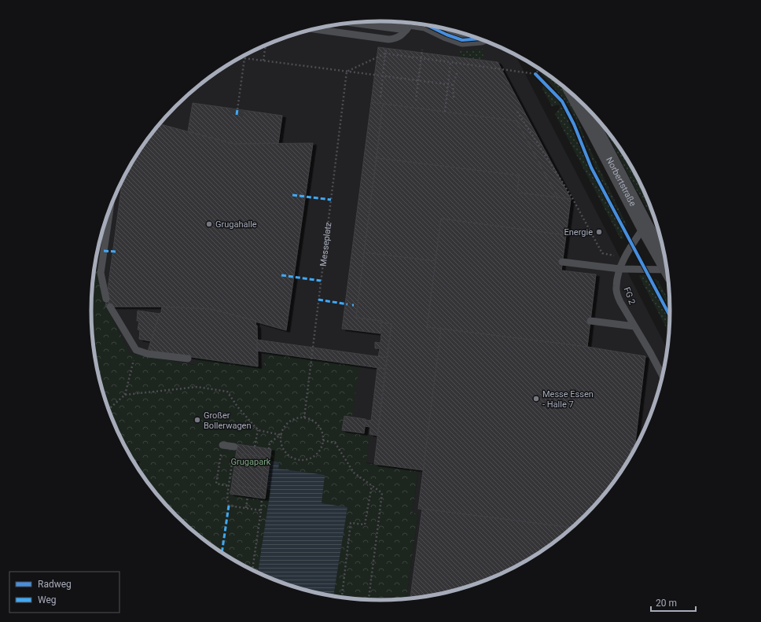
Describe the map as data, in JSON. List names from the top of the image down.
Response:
{
  "streets": {
    "main road": ["Norbertstraße"],
    "lane": ["FG 2"],
    "path": ["Messeplatz"]
  },
  "crossings": [
    ["Norbertstraße", "FG 2"]
  ],
  "parks": ["Grugapark"],
  "places": [
    "Grugahalle",
    "Energie",
    "Messe Essen - Halle 7",
    "Großer Bollerwagen"
  ],
  "legend": ["Radweg", "Weg"],
  "scale_bar": "20 m"
}
